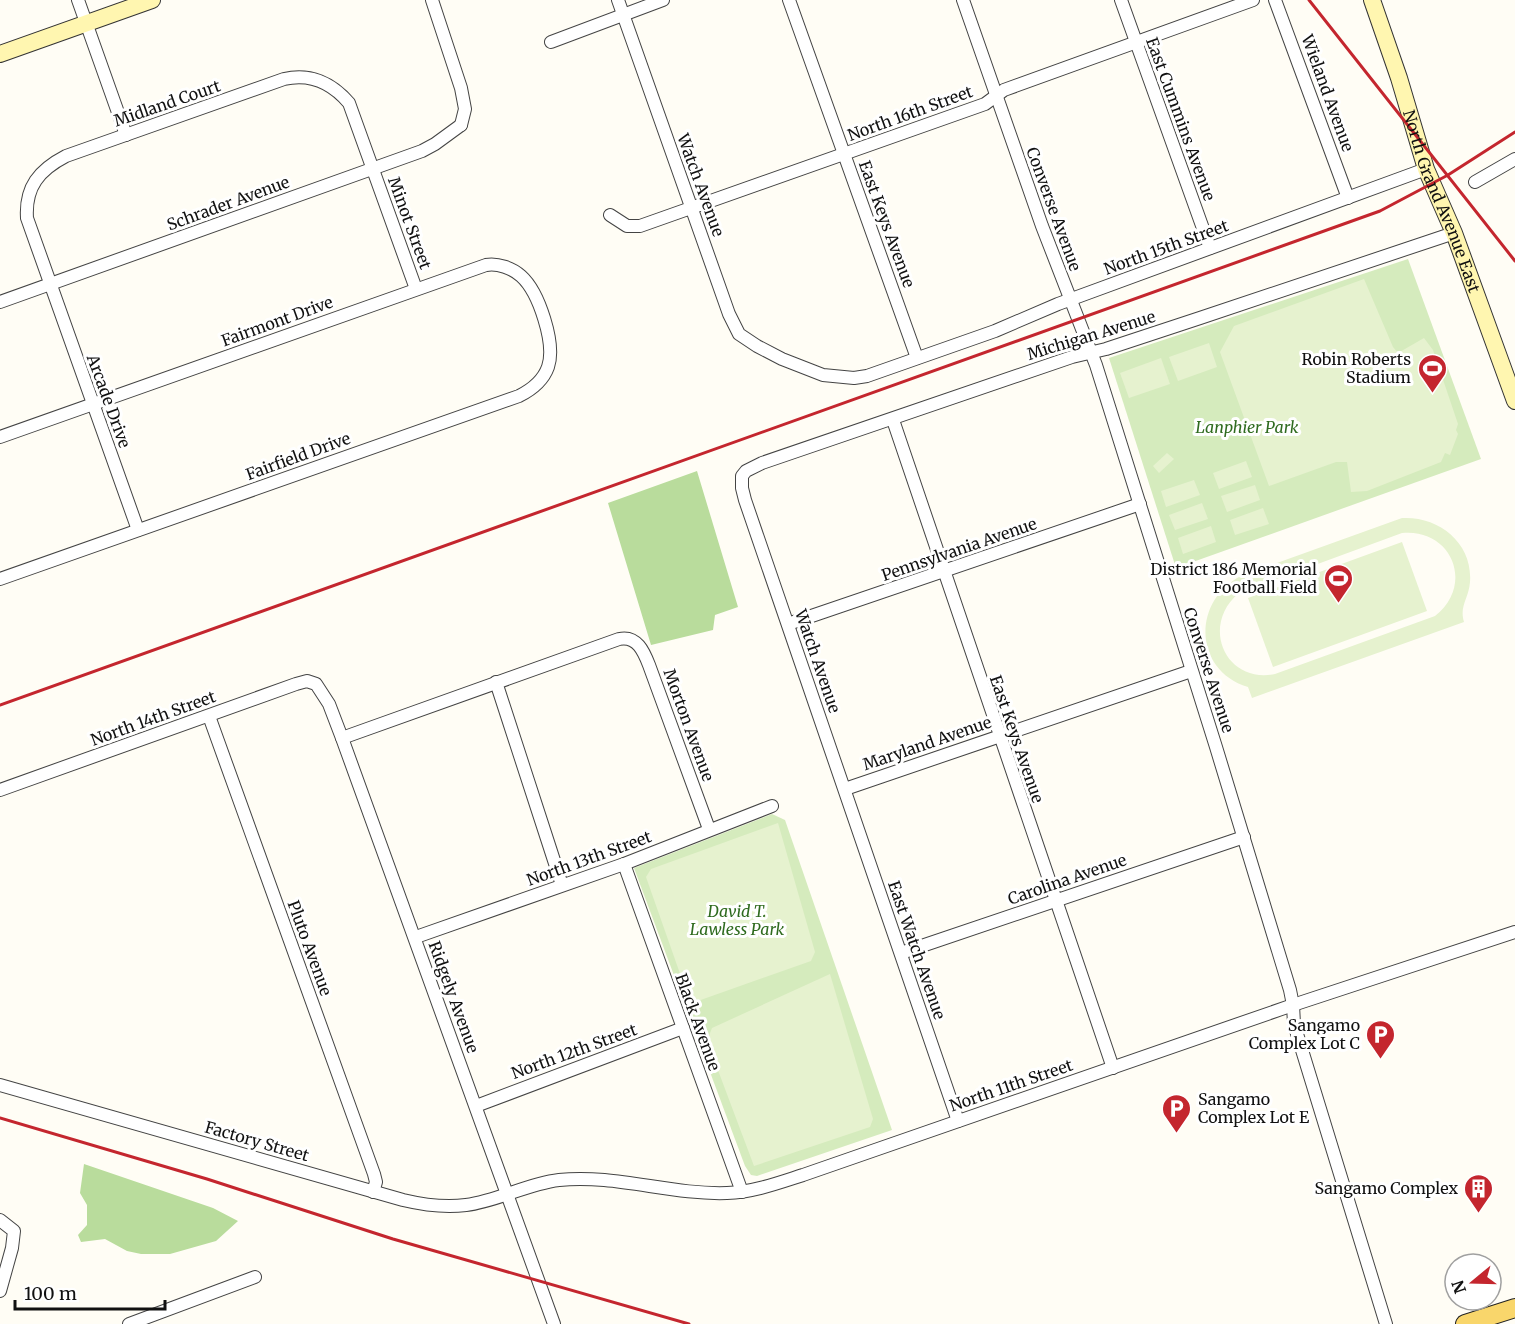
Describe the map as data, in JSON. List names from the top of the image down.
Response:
{
  "streets": {
    "street": [
      "Wieland Avenue",
      "Midland Court",
      "North 16th Street",
      "East Cummins Avenue",
      "Watch Avenue",
      "North Grand Avenue East",
      "Schrader Avenue",
      "Converse Avenue",
      "Minot Street",
      "East Keys Avenue",
      "North 15th Street",
      "Fairmont Drive",
      "Michigan Avenue",
      "Arcade Drive",
      "Fairfield Drive",
      "Pennsylvania Avenue",
      "North 14th Street",
      "Morton Avenue",
      "Maryland Avenue",
      "North 13th Street",
      "Carolina Avenue",
      "Pluto Avenue",
      "East Watch Avenue",
      "Ridgely Avenue",
      "Black Avenue",
      "North 12th Street",
      "North 11th Street",
      "Factory Street"
    ]
  },
  "crossings": [
    ["Wieland Avenue", "North 15th Street"],
    ["Midland Court", "Schrader Avenue"],
    ["Midland Court", "Minot Street"],
    ["Midland Court", "Arcade Drive"],
    ["North 16th Street", "East Cummins Avenue"],
    ["North 16th Street", "Watch Avenue"],
    ["North 16th Street", "Converse Avenue"],
    ["North 16th Street", "East Keys Avenue"],
    ["East Cummins Avenue", "North 15th Street"],
    ["Watch Avenue", "North 15th Street"],
    ["Watch Avenue", "Michigan Avenue"],
    ["Watch Avenue", "Pennsylvania Avenue"],
    ["Watch Avenue", "Maryland Avenue"],
    ["Watch Avenue", "East Watch Avenue"],
    ["North Grand Avenue East", "North 15th Street"],
    ["North Grand Avenue East", "Michigan Avenue"],
    ["Schrader Avenue", "Minot Street"],
    ["Schrader Avenue", "Arcade Drive"],
    ["Converse Avenue", "North 15th Street"],
    ["Converse Avenue", "Michigan Avenue"],
    ["Converse Avenue", "Pennsylvania Avenue"],
    ["Converse Avenue", "Maryland Avenue"],
    ["Converse Avenue", "Carolina Avenue"],
    ["Converse Avenue", "North 11th Street"],
    ["Minot Street", "Fairmont Drive"],
    ["East Keys Avenue", "North 15th Street"],
    ["East Keys Avenue", "Michigan Avenue"],
    ["East Keys Avenue", "Pennsylvania Avenue"],
    ["East Keys Avenue", "Maryland Avenue"],
    ["East Keys Avenue", "Carolina Avenue"],
    ["East Keys Avenue", "North 11th Street"],
    ["Fairmont Drive", "Arcade Drive"],
    ["Fairmont Drive", "Fairfield Drive"],
    ["Arcade Drive", "Fairfield Drive"],
    ["North 14th Street", "Pluto Avenue"],
    ["North 14th Street", "Ridgely Avenue"],
    ["Morton Avenue", "North 13th Street"],
    ["Maryland Avenue", "East Watch Avenue"],
    ["North 13th Street", "Ridgely Avenue"],
    ["North 13th Street", "Black Avenue"],
    ["Carolina Avenue", "East Watch Avenue"],
    ["Pluto Avenue", "Factory Street"],
    ["East Watch Avenue", "North 11th Street"],
    ["Ridgely Avenue", "North 12th Street"],
    ["Ridgely Avenue", "North 11th Street"],
    ["Ridgely Avenue", "Factory Street"],
    ["Black Avenue", "North 12th Street"],
    ["Black Avenue", "North 11th Street"],
    ["North 11th Street", "Factory Street"]
  ],
  "parks": ["Lanphier Park", "David T. Lawless Park"],
  "places": {
    "sports": ["Robin Roberts Stadium", "District 186 Memorial Football Field"],
    "parking": ["Sangamo Complex Lot C", "Sangamo Complex Lot E"],
    "building": ["Sangamo Complex"]
  },
  "scale_bar": "100 m",
  "north": "left"
}
